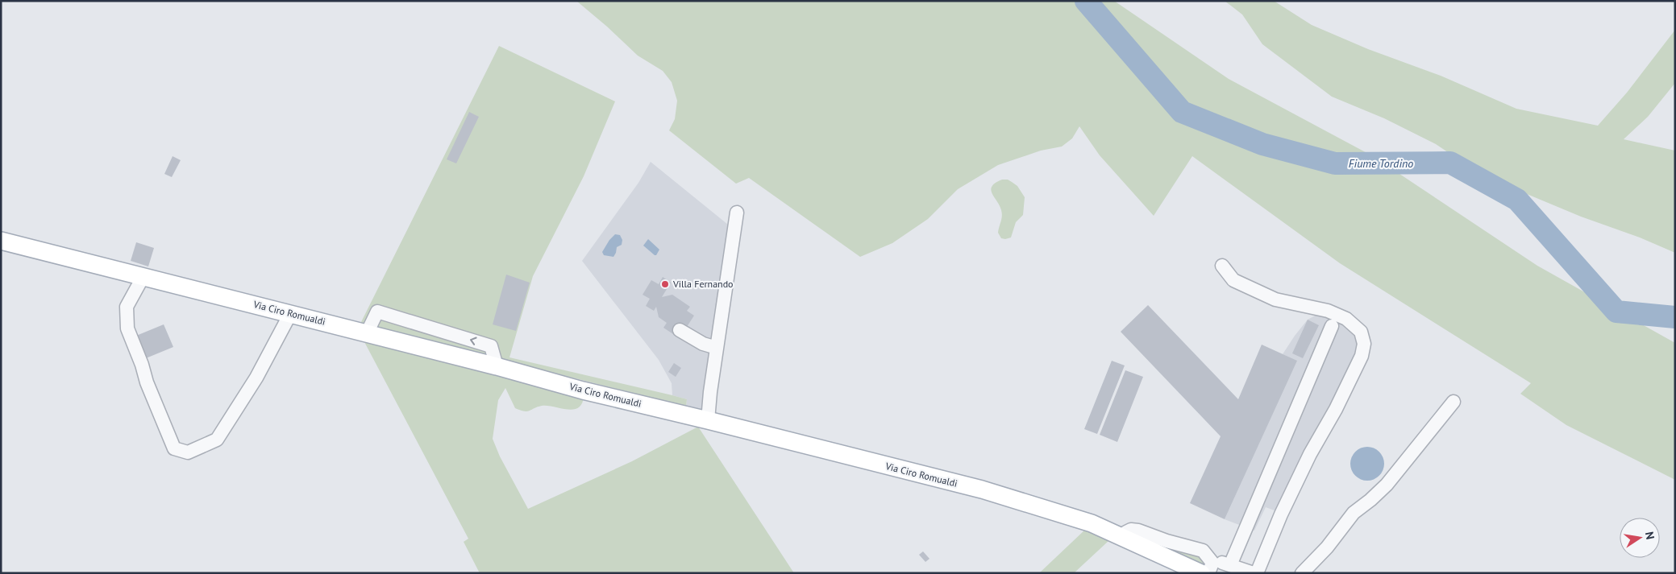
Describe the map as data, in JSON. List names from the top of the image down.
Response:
{
  "streets": {
    "main road": ["Via Ciro Romualdi"]
  },
  "water": ["Fiume Tordino"],
  "places": ["Villa Fernando"],
  "north": "right"
}
